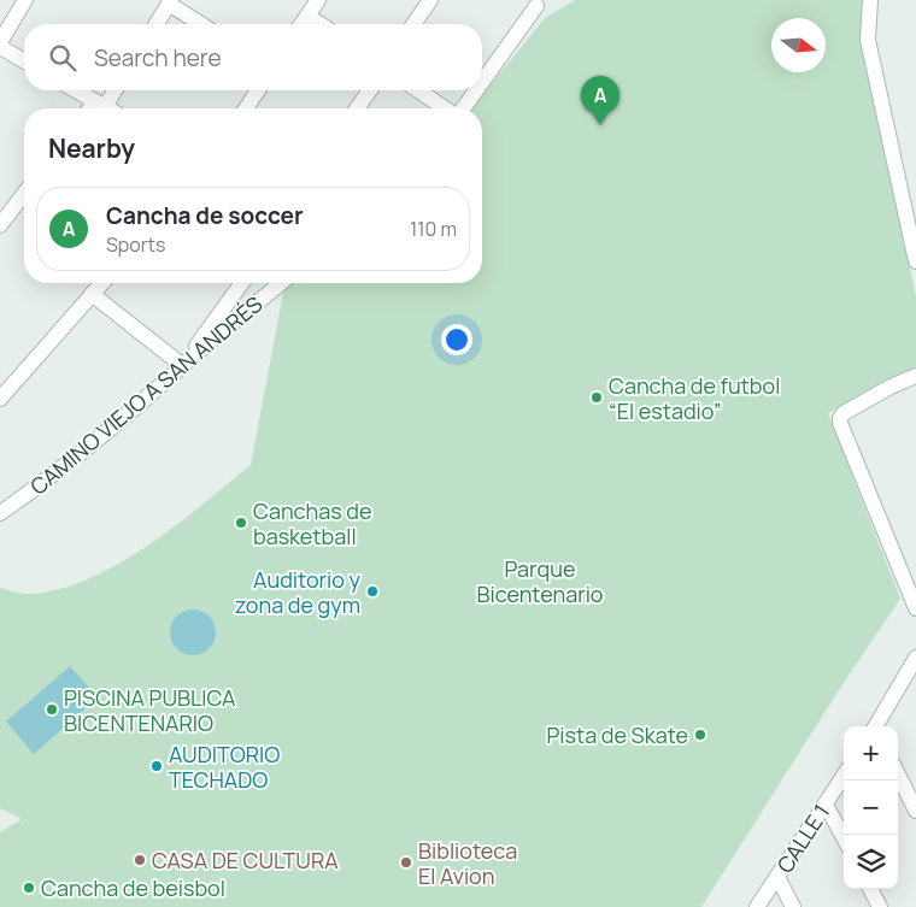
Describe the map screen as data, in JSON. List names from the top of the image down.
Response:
{
  "streets": {
    "street": ["CAMINO VIEJO A SAN ANDRÉS", "CALLE 1"]
  },
  "parks": ["Parque Bicentenario"],
  "places": [
    "Cancha de futbol “El estadio”",
    "Canchas de basketball",
    "Auditorio y zona de gym",
    "PISCINA PUBLICA BICENTENARIO",
    "Pista de Skate",
    "AUDITORIO TECHADO",
    "CASA DE CULTURA",
    "Biblioteca El Avion",
    "Cancha de beisbol"
  ],
  "north": "right",
  "page": {
    "search": "Search here",
    "pins": "A",
    "heading": "Nearby",
    "list": [
      {
        "mark": "A",
        "name": "Cancha de soccer",
        "note": "Sports",
        "value": "110 m"
      }
    ],
    "map_buttons": ["+", "−"]
  }
}
